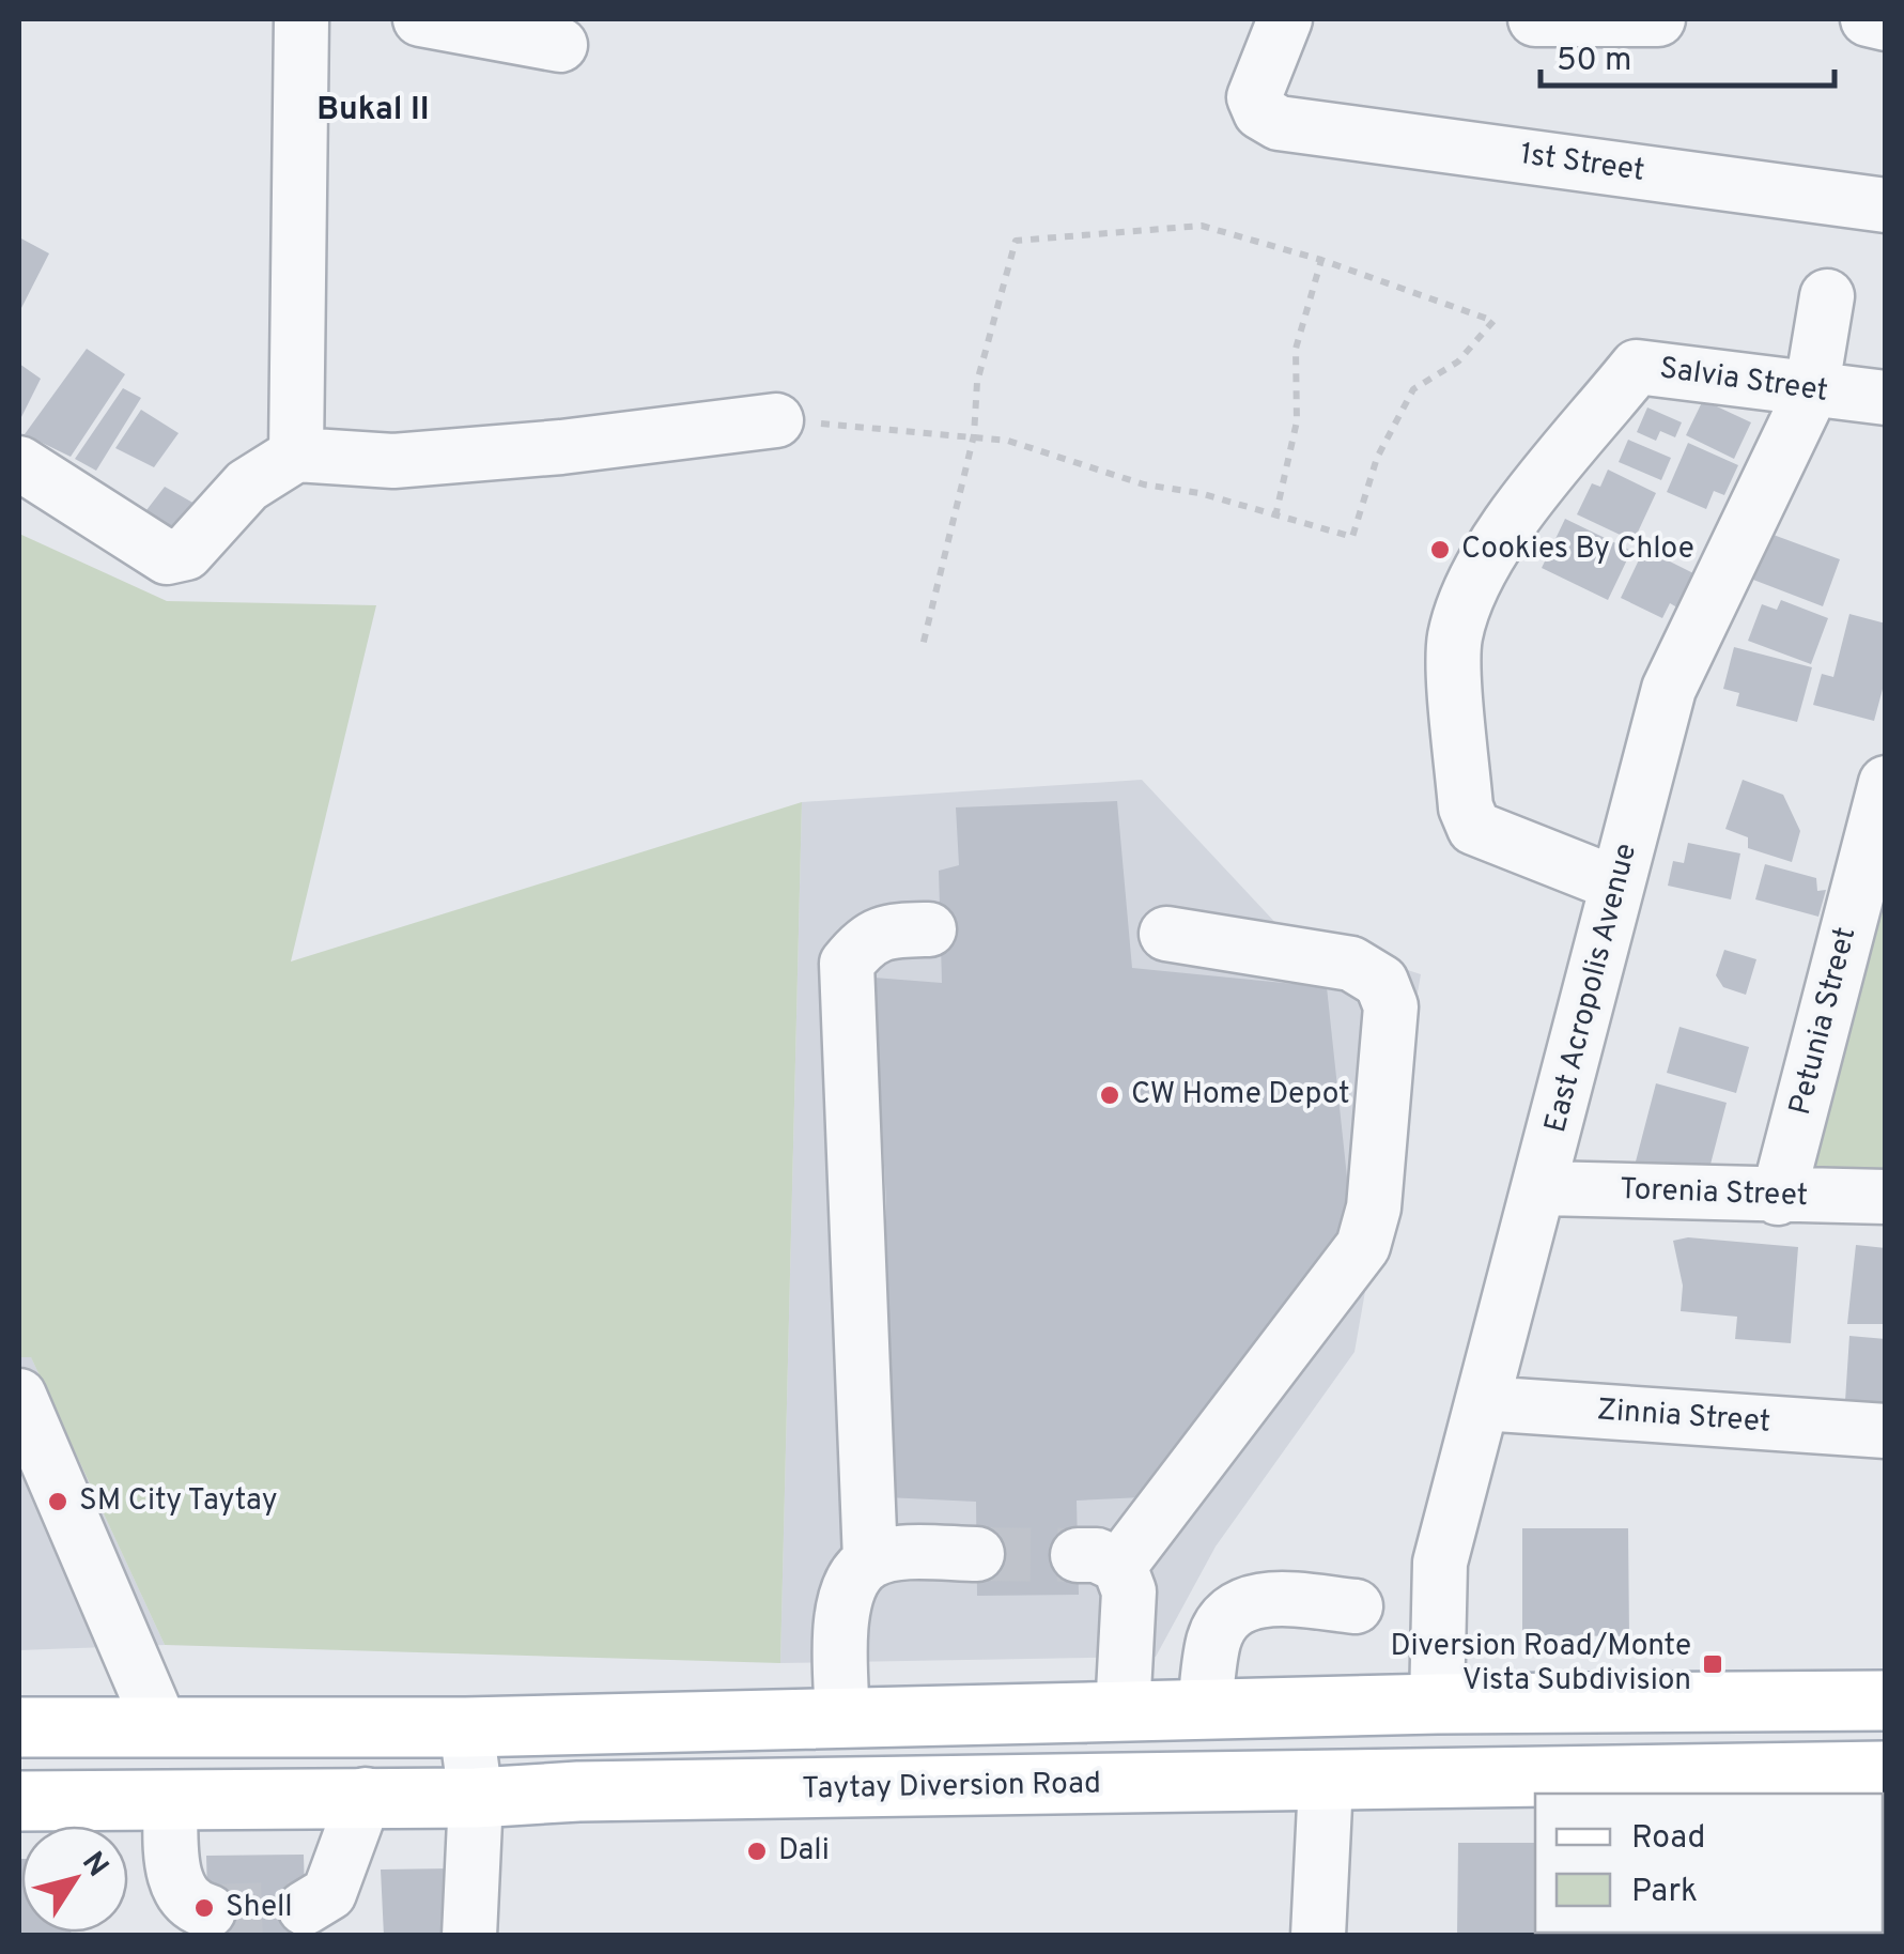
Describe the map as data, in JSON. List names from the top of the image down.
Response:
{
  "streets": {
    "main road": ["Taytay Diversion Road"],
    "street": [
      "1st Street",
      "Salvia Street",
      "East Acropolis Avenue",
      "Petunia Street",
      "Torenia Street",
      "Zinnia Street"
    ]
  },
  "crossings": [
    ["Salvia Street", "East Acropolis Avenue"],
    ["East Acropolis Avenue", "Torenia Street"],
    ["East Acropolis Avenue", "Zinnia Street"],
    ["Petunia Street", "Torenia Street"]
  ],
  "districts": ["Bukal II"],
  "places": {
    "other": [
      "Cookies By Chloe",
      "CW Home Depot",
      "SM City Taytay",
      "Dali",
      "Shell"
    ],
    "transit": ["Diversion Road/Monte Vista Subdivision"]
  },
  "legend": ["Road", "Park"],
  "scale_bar": "50 m",
  "north": "top right"
}
